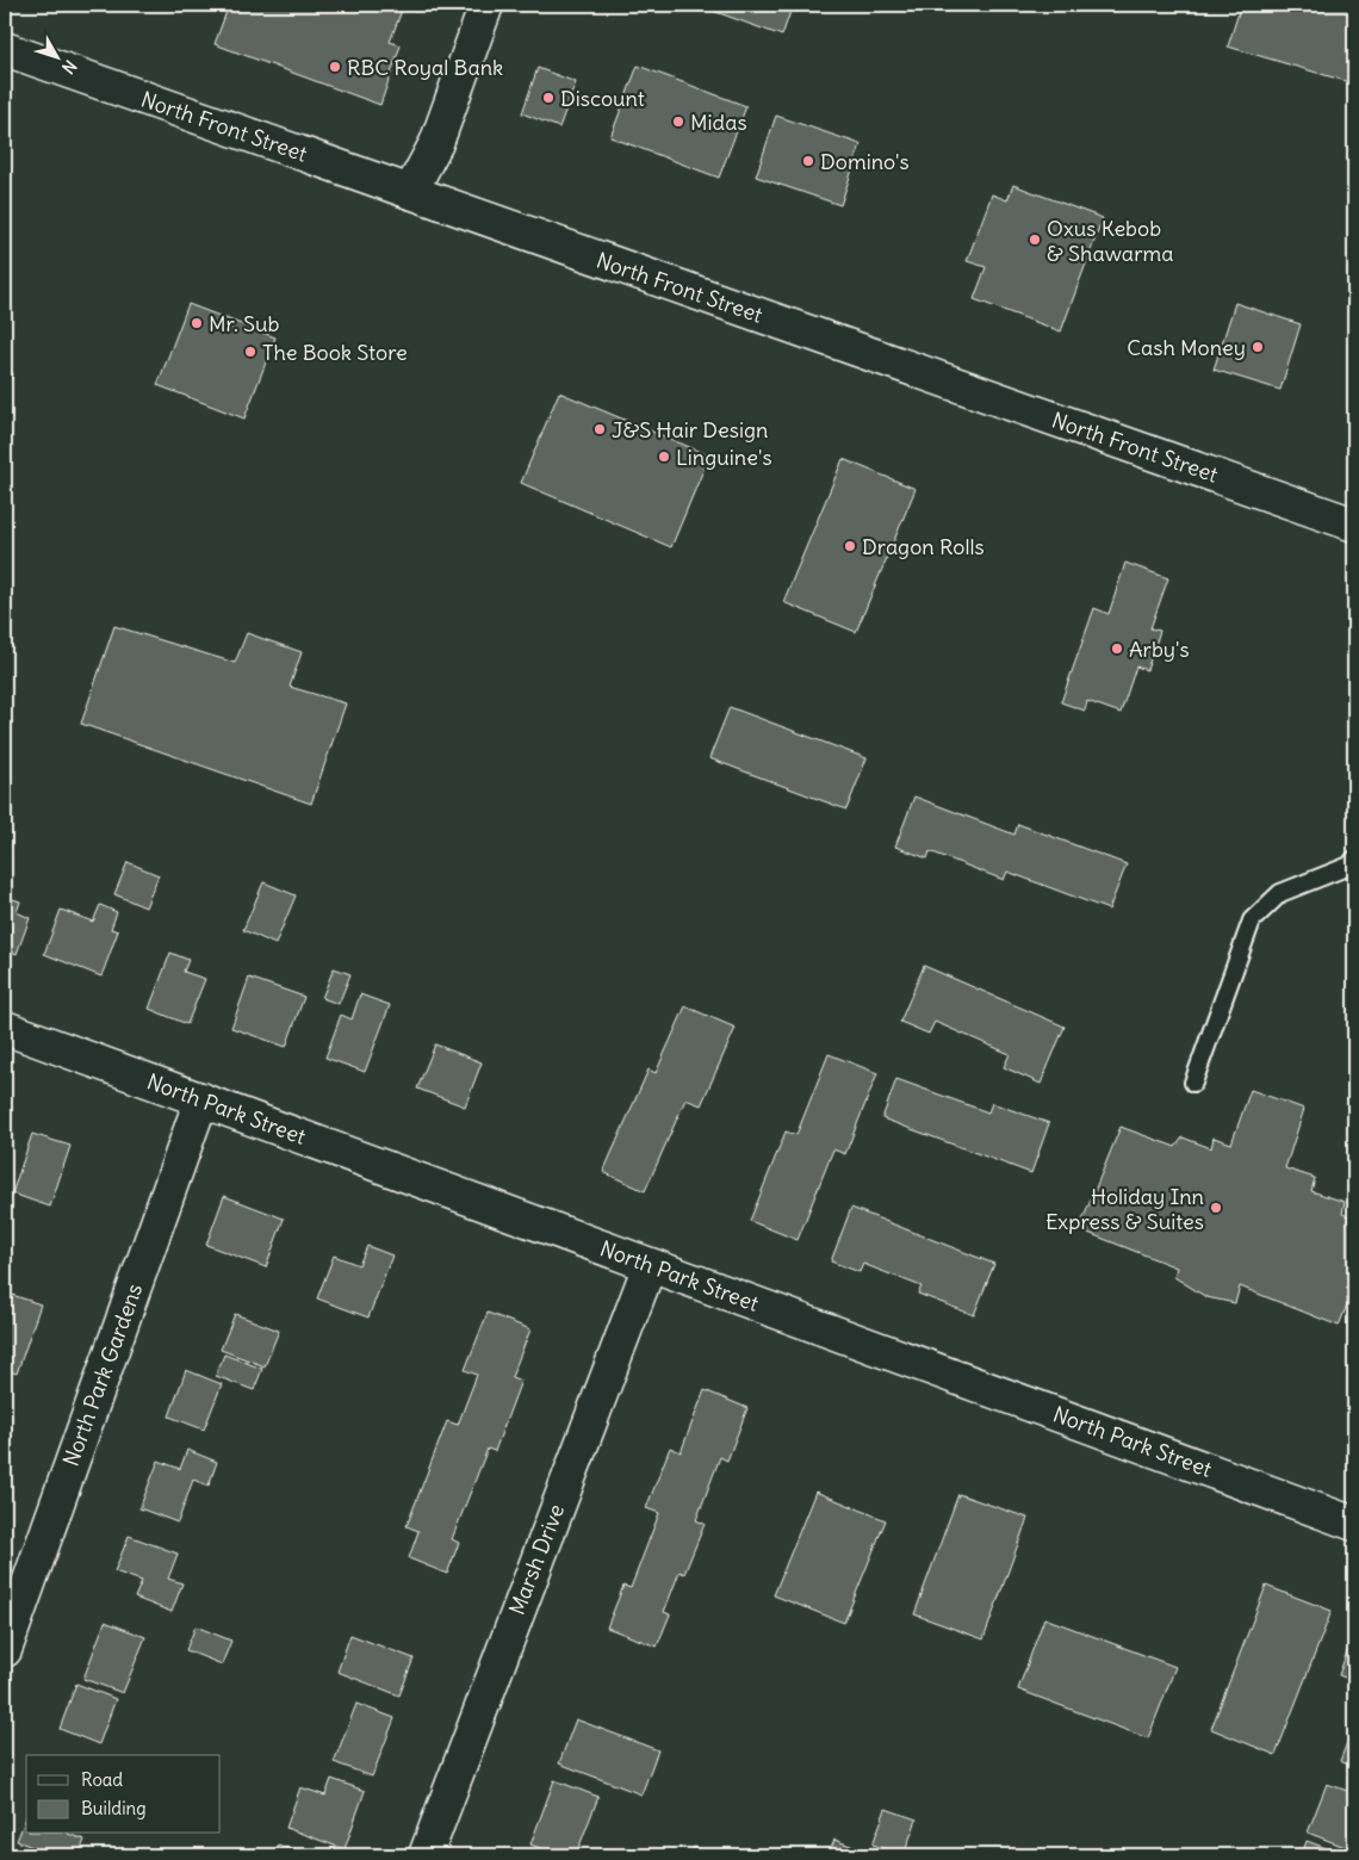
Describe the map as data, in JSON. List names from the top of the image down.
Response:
{
  "streets": {
    "street": [
      "North Front Street",
      "North Park Street",
      "North Park Gardens",
      "Marsh Drive"
    ]
  },
  "crossings": [
    ["North Park Street", "North Park Gardens"],
    ["North Park Street", "Marsh Drive"]
  ],
  "places": [
    "RBC Royal Bank",
    "Discount",
    "Midas",
    "Domino's",
    "Oxus Kebob & Shawarma",
    "Mr. Sub",
    "Cash Money",
    "The Book Store",
    "J&S Hair Design",
    "Linguine's",
    "Dragon Rolls",
    "Arby's",
    "Holiday Inn Express & Suites"
  ],
  "legend": ["Road", "Building"],
  "north": "bottom right"
}
